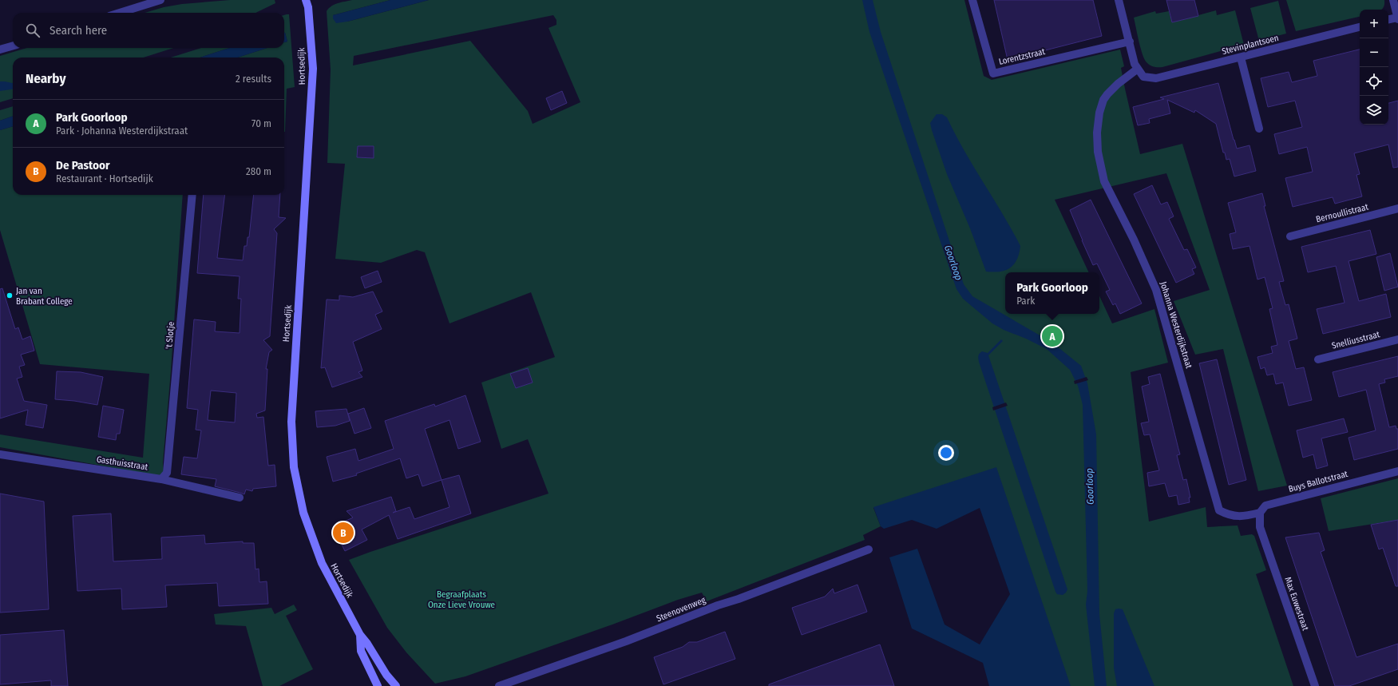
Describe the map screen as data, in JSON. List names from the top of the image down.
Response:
{
  "streets": {
    "street": [
      "Stevinplantsoen",
      "Lorentzstraat",
      "Hortsedijk",
      "Bernoullistraat",
      "Johanna Westerdijkstraat",
      "'t Slotje",
      "Snelliusstraat",
      "Gasthuisstraat",
      "Buys Ballotstraat",
      "Max Euwestraat",
      "Steenovenweg"
    ]
  },
  "crossings": [
    ["Stevinplantsoen", "Johanna Westerdijkstraat"],
    ["Johanna Westerdijkstraat", "Buys Ballotstraat"],
    ["Johanna Westerdijkstraat", "Max Euwestraat"],
    ["'t Slotje", "Gasthuisstraat"],
    ["Buys Ballotstraat", "Max Euwestraat"]
  ],
  "water": ["Goorloop"],
  "parks": ["Begraafplaats Onze Lieve Vrouwe"],
  "places": ["Jan van Brabant College"],
  "page": {
    "map_buttons": ["+", "−"],
    "search": "Search here",
    "heading": ["Nearby", "2 results"],
    "list": [
      {
        "mark": "A",
        "name": "Park Goorloop",
        "note": "Park · Johanna Westerdijkstraat",
        "value": "70 m"
      },
      {
        "mark": "B",
        "name": "De Pastoor",
        "note": "Restaurant · Hortsedijk",
        "value": "280 m"
      }
    ],
    "popup": ["Park Goorloop", "Park"],
    "pins": ["A", "B"]
  }
}
